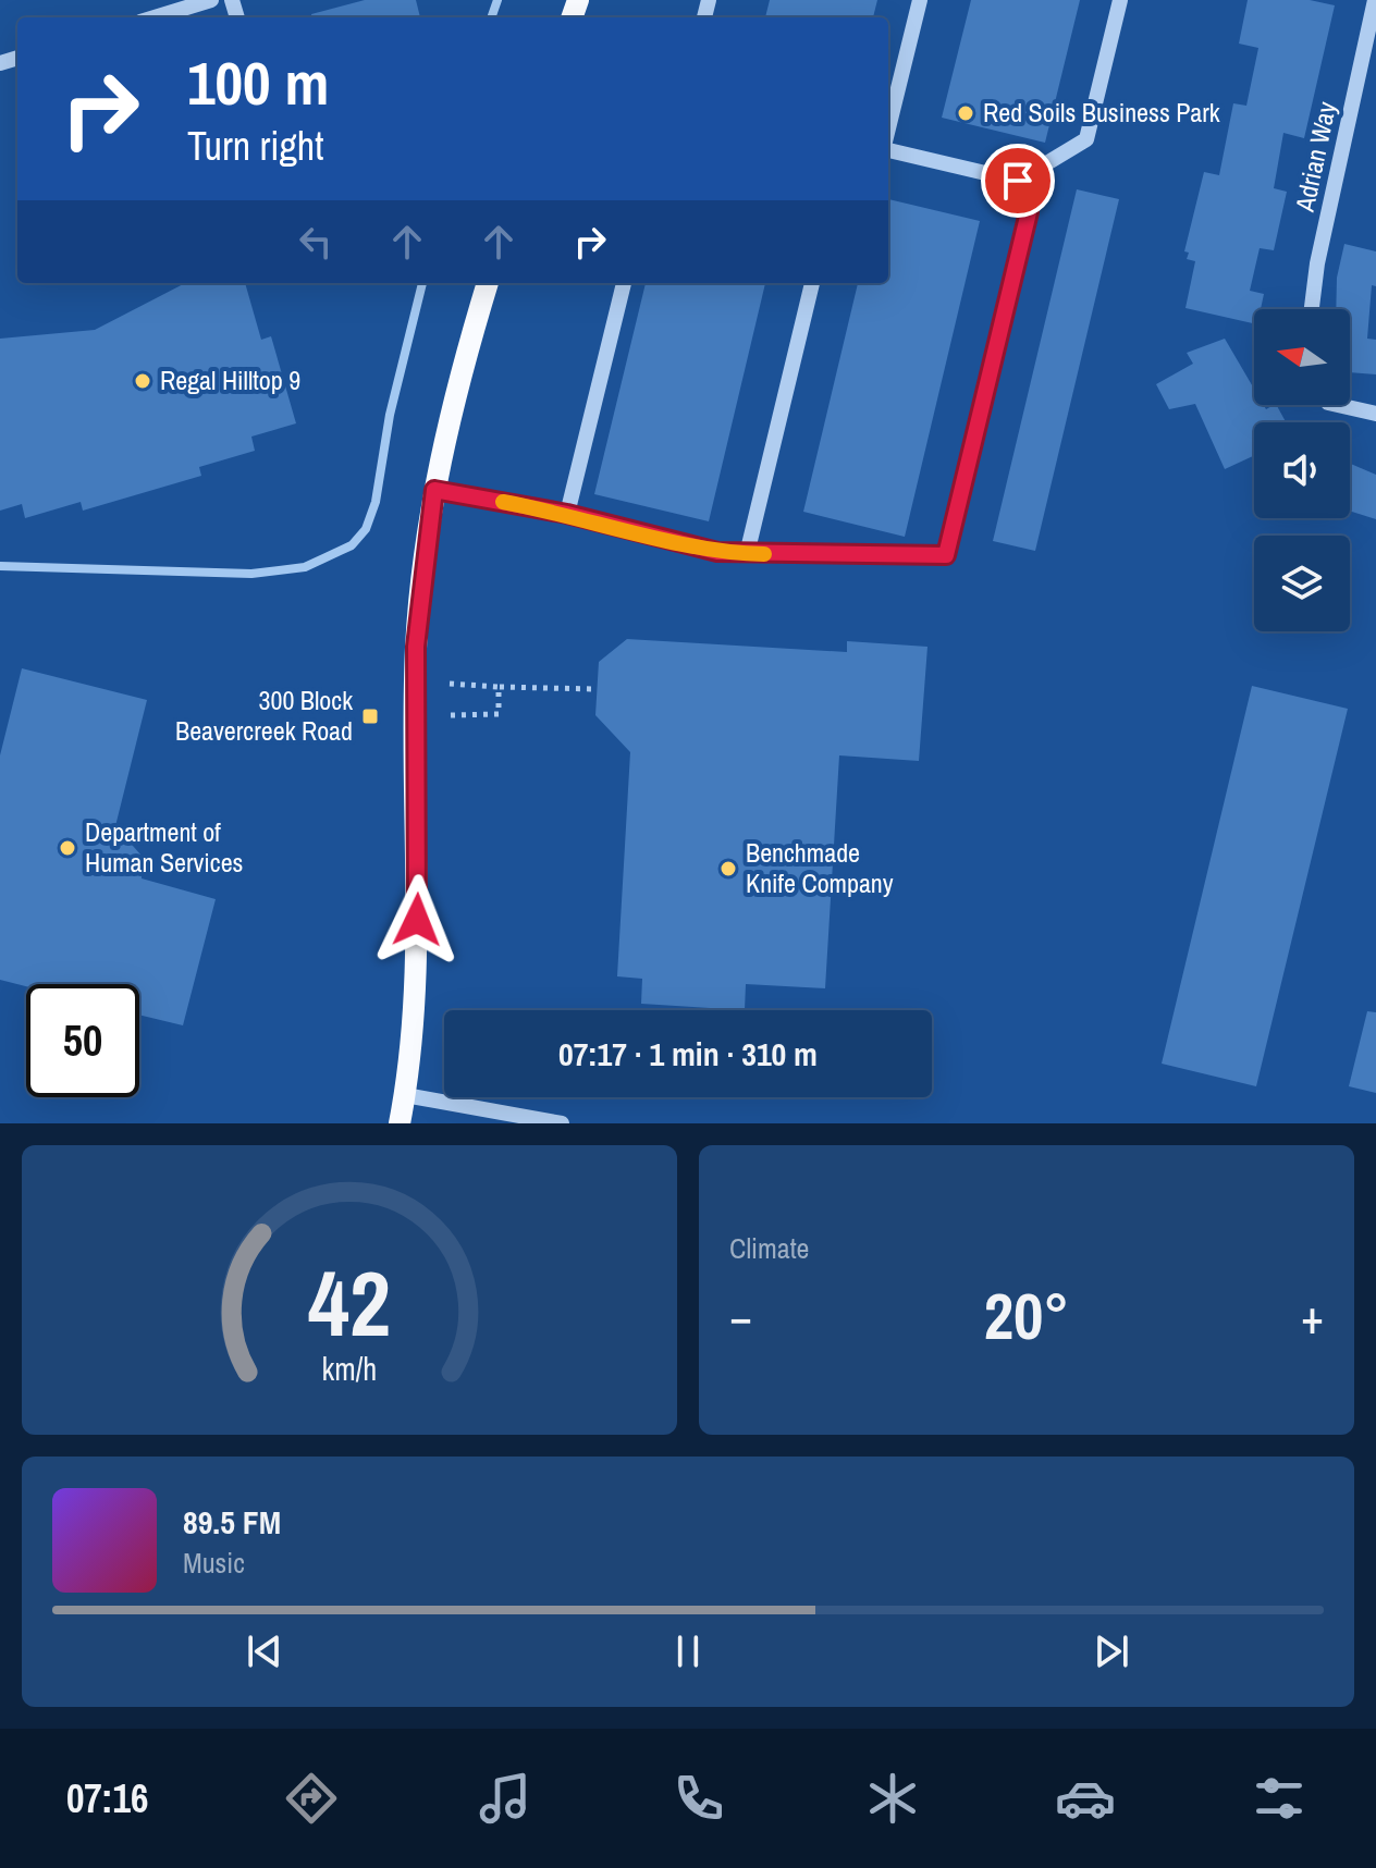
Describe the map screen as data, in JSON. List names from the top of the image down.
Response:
{
  "streets": {
    "street": ["Adrian Way"]
  },
  "places": {
    "other": [
      "Red Soils Business Park",
      "Regal Hilltop 9",
      "Department of Human Services",
      "Benchmade Knife Company"
    ],
    "transit": ["300 Block Beavercreek Road"]
  },
  "north": "left",
  "page": {
    "turn": ["100 m", "Turn right"],
    "limit": "50",
    "trip": "07:17 · 1 min · 310 m",
    "tile": "Climate",
    "heat": ["−", "20°", "+"],
    "song": ["89.5 FM", "Music"],
    "tabs": "07:16",
    "gauge": ["42", "km/h"]
  }
}
